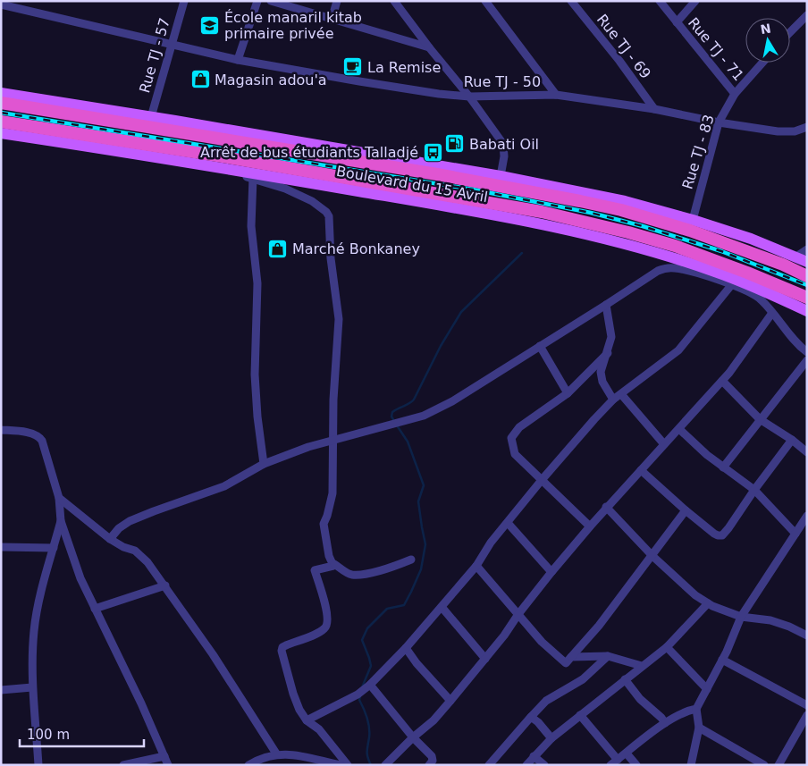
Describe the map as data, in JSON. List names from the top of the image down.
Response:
{
  "streets": {
    "highway": ["Boulevard du 15 Avril"],
    "street": [
      "Rue TJ - 69",
      "Rue TJ - 71",
      "Rue TJ - 57",
      "Rue TJ - 50",
      "Rue TJ - 83"
    ]
  },
  "crossings": [
    ["Rue TJ - 69", "Rue TJ - 50"],
    ["Rue TJ - 71", "Rue TJ - 83"],
    ["Rue TJ - 57", "Rue TJ - 50"],
    ["Rue TJ - 57", "Boulevard du 15 Avril"],
    ["Rue TJ - 50", "Rue TJ - 83"],
    ["Rue TJ - 83", "Boulevard du 15 Avril"]
  ],
  "places": {
    "school or university": ["École manaril kitab primaire privée"],
    "cafe": ["La Remise"],
    "shop": ["Magasin adou'a", "Marché Bonkaney"],
    "fuel station": ["Babati Oil"],
    "bus stop": ["Arrêt de bus étudiants Talladjé"]
  },
  "scale_bar": "100 m",
  "north": "top"
}
